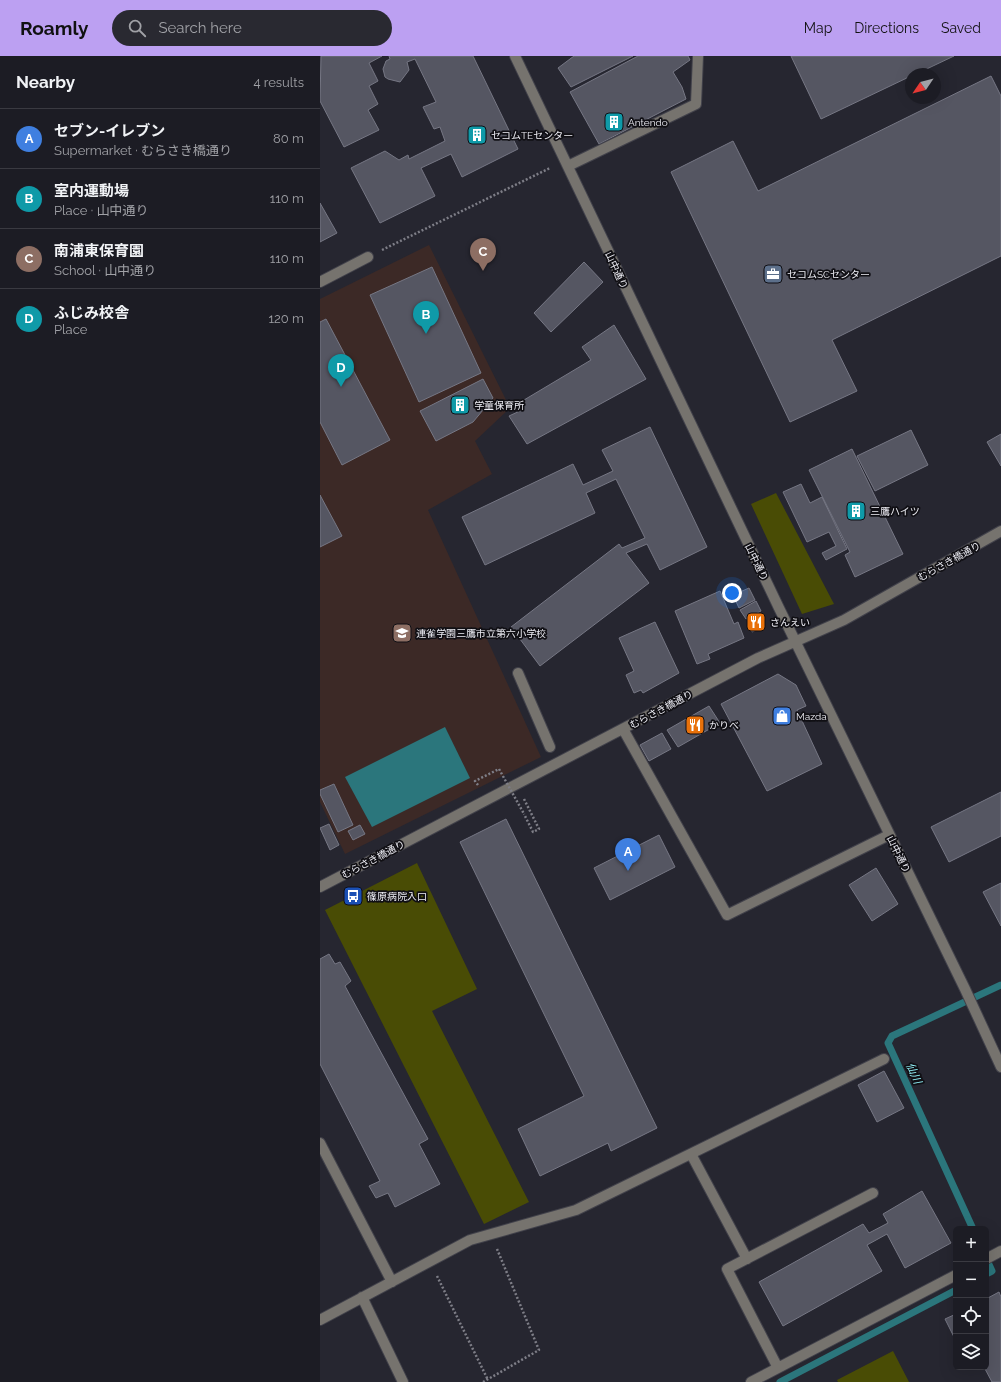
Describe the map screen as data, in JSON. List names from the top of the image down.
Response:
{
  "streets": {
    "street": ["山中通り", "むらさき橋通り"]
  },
  "crossings": [
    ["山中通り", "むらさき橋通り"]
  ],
  "water": ["仙川"],
  "places": {
    "building": [
      "Antendo",
      "セコムTEセンター",
      "学童保育所",
      "三鷹ハイツ"
    ],
    "office": ["セコムSCセンター"],
    "restaurant": ["さんえい", "かりべ"],
    "school or university": ["連雀学園三鷹市立第六小学校"],
    "shop": ["Mazda"],
    "bus stop": ["篠原病院入口"]
  },
  "north": "bottom left",
  "page": {
    "header": "Roamly",
    "search": "Search here",
    "nav": ["Map", "Directions", "Saved"],
    "heading": ["Nearby", "4 results"],
    "list": [
      {
        "mark": "A",
        "name": "セブン-イレブン",
        "note": "Supermarket · むらさき橋通り",
        "value": "80 m"
      },
      {
        "mark": "B",
        "name": "室内運動場",
        "note": "Place · 山中通り",
        "value": "110 m"
      },
      {
        "mark": "C",
        "name": "南浦東保育園",
        "note": "School · 山中通り",
        "value": "110 m"
      },
      {
        "mark": "D",
        "name": "ふじみ校舎",
        "note": "Place",
        "value": "120 m"
      }
    ],
    "pins": [
      "C",
      "B",
      "D",
      "A"
    ],
    "map_buttons": ["+", "−"]
  }
}
